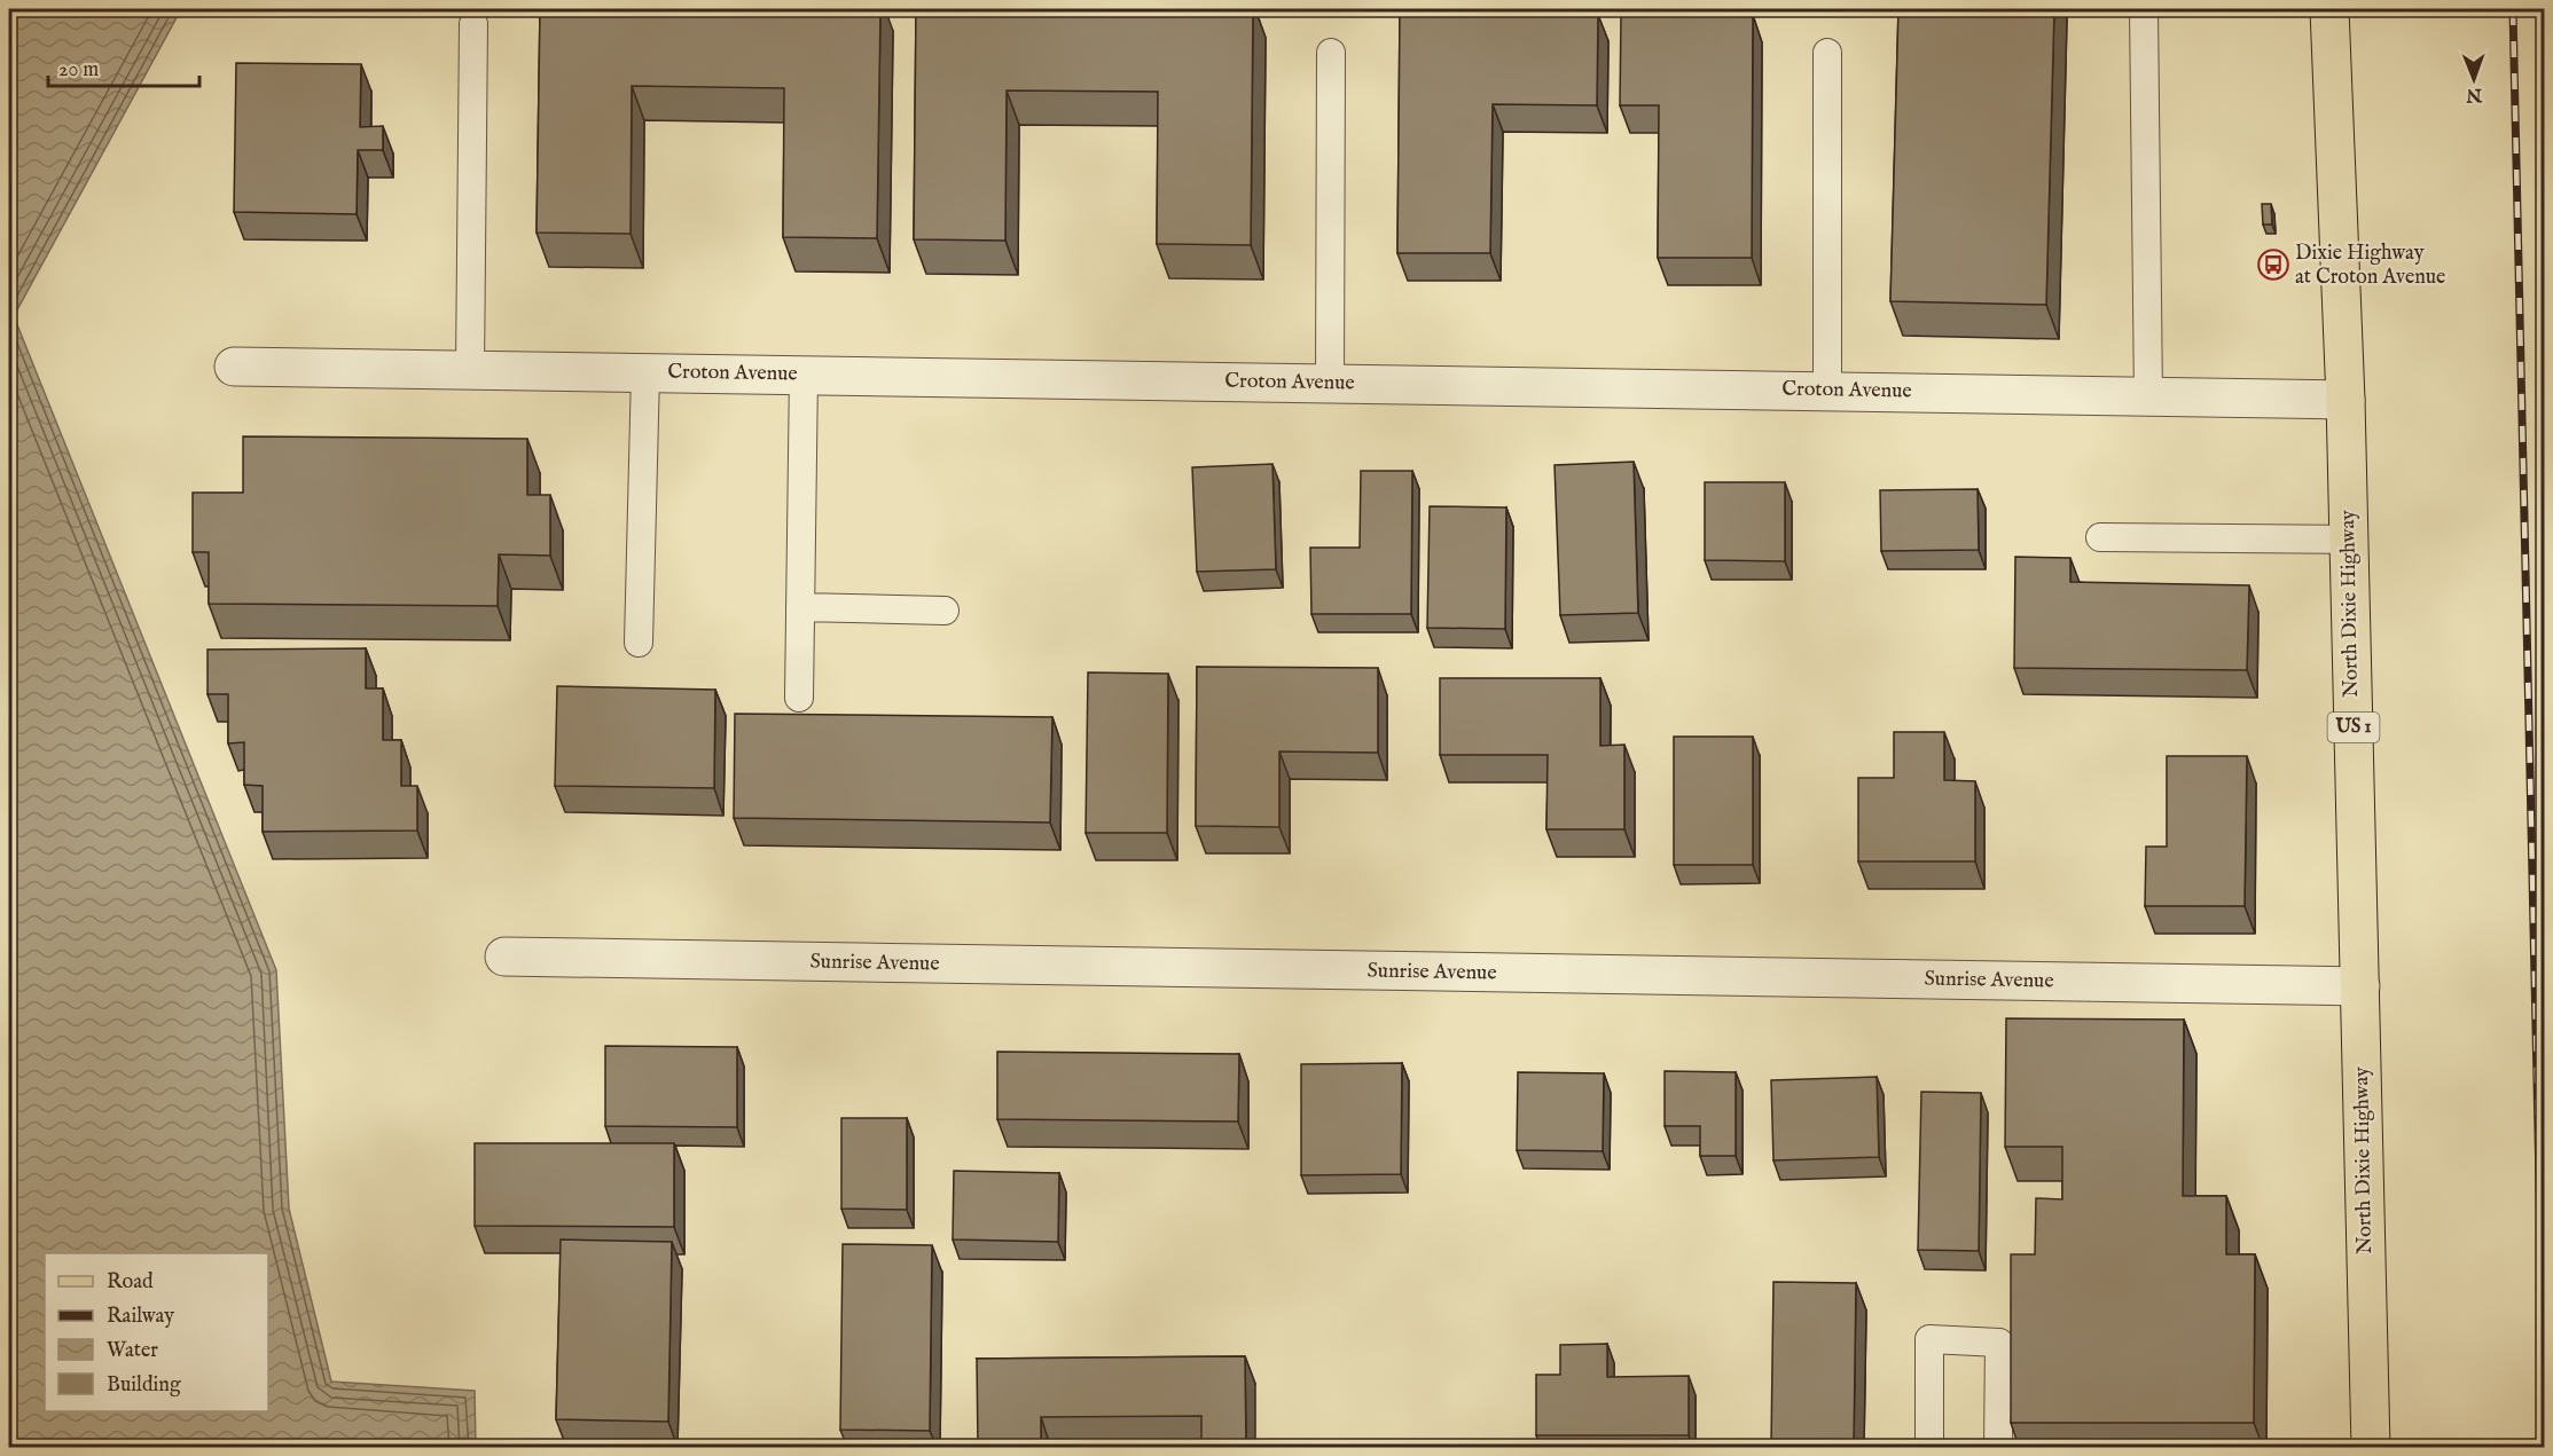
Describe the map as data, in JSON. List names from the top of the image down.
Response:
{
  "streets": {
    "main road": ["North Dixie Highway", "US 1"],
    "street": ["Croton Avenue", "Sunrise Avenue"]
  },
  "crossings": [
    ["Croton Avenue", "North Dixie Highway"],
    ["North Dixie Highway", "Sunrise Avenue"]
  ],
  "places": {
    "bus stop": ["Dixie Highway at Croton Avenue"]
  },
  "legend": [
    "Road",
    "Railway",
    "Water",
    "Building"
  ],
  "scale_bar": "20 m",
  "north": "bottom"
}
